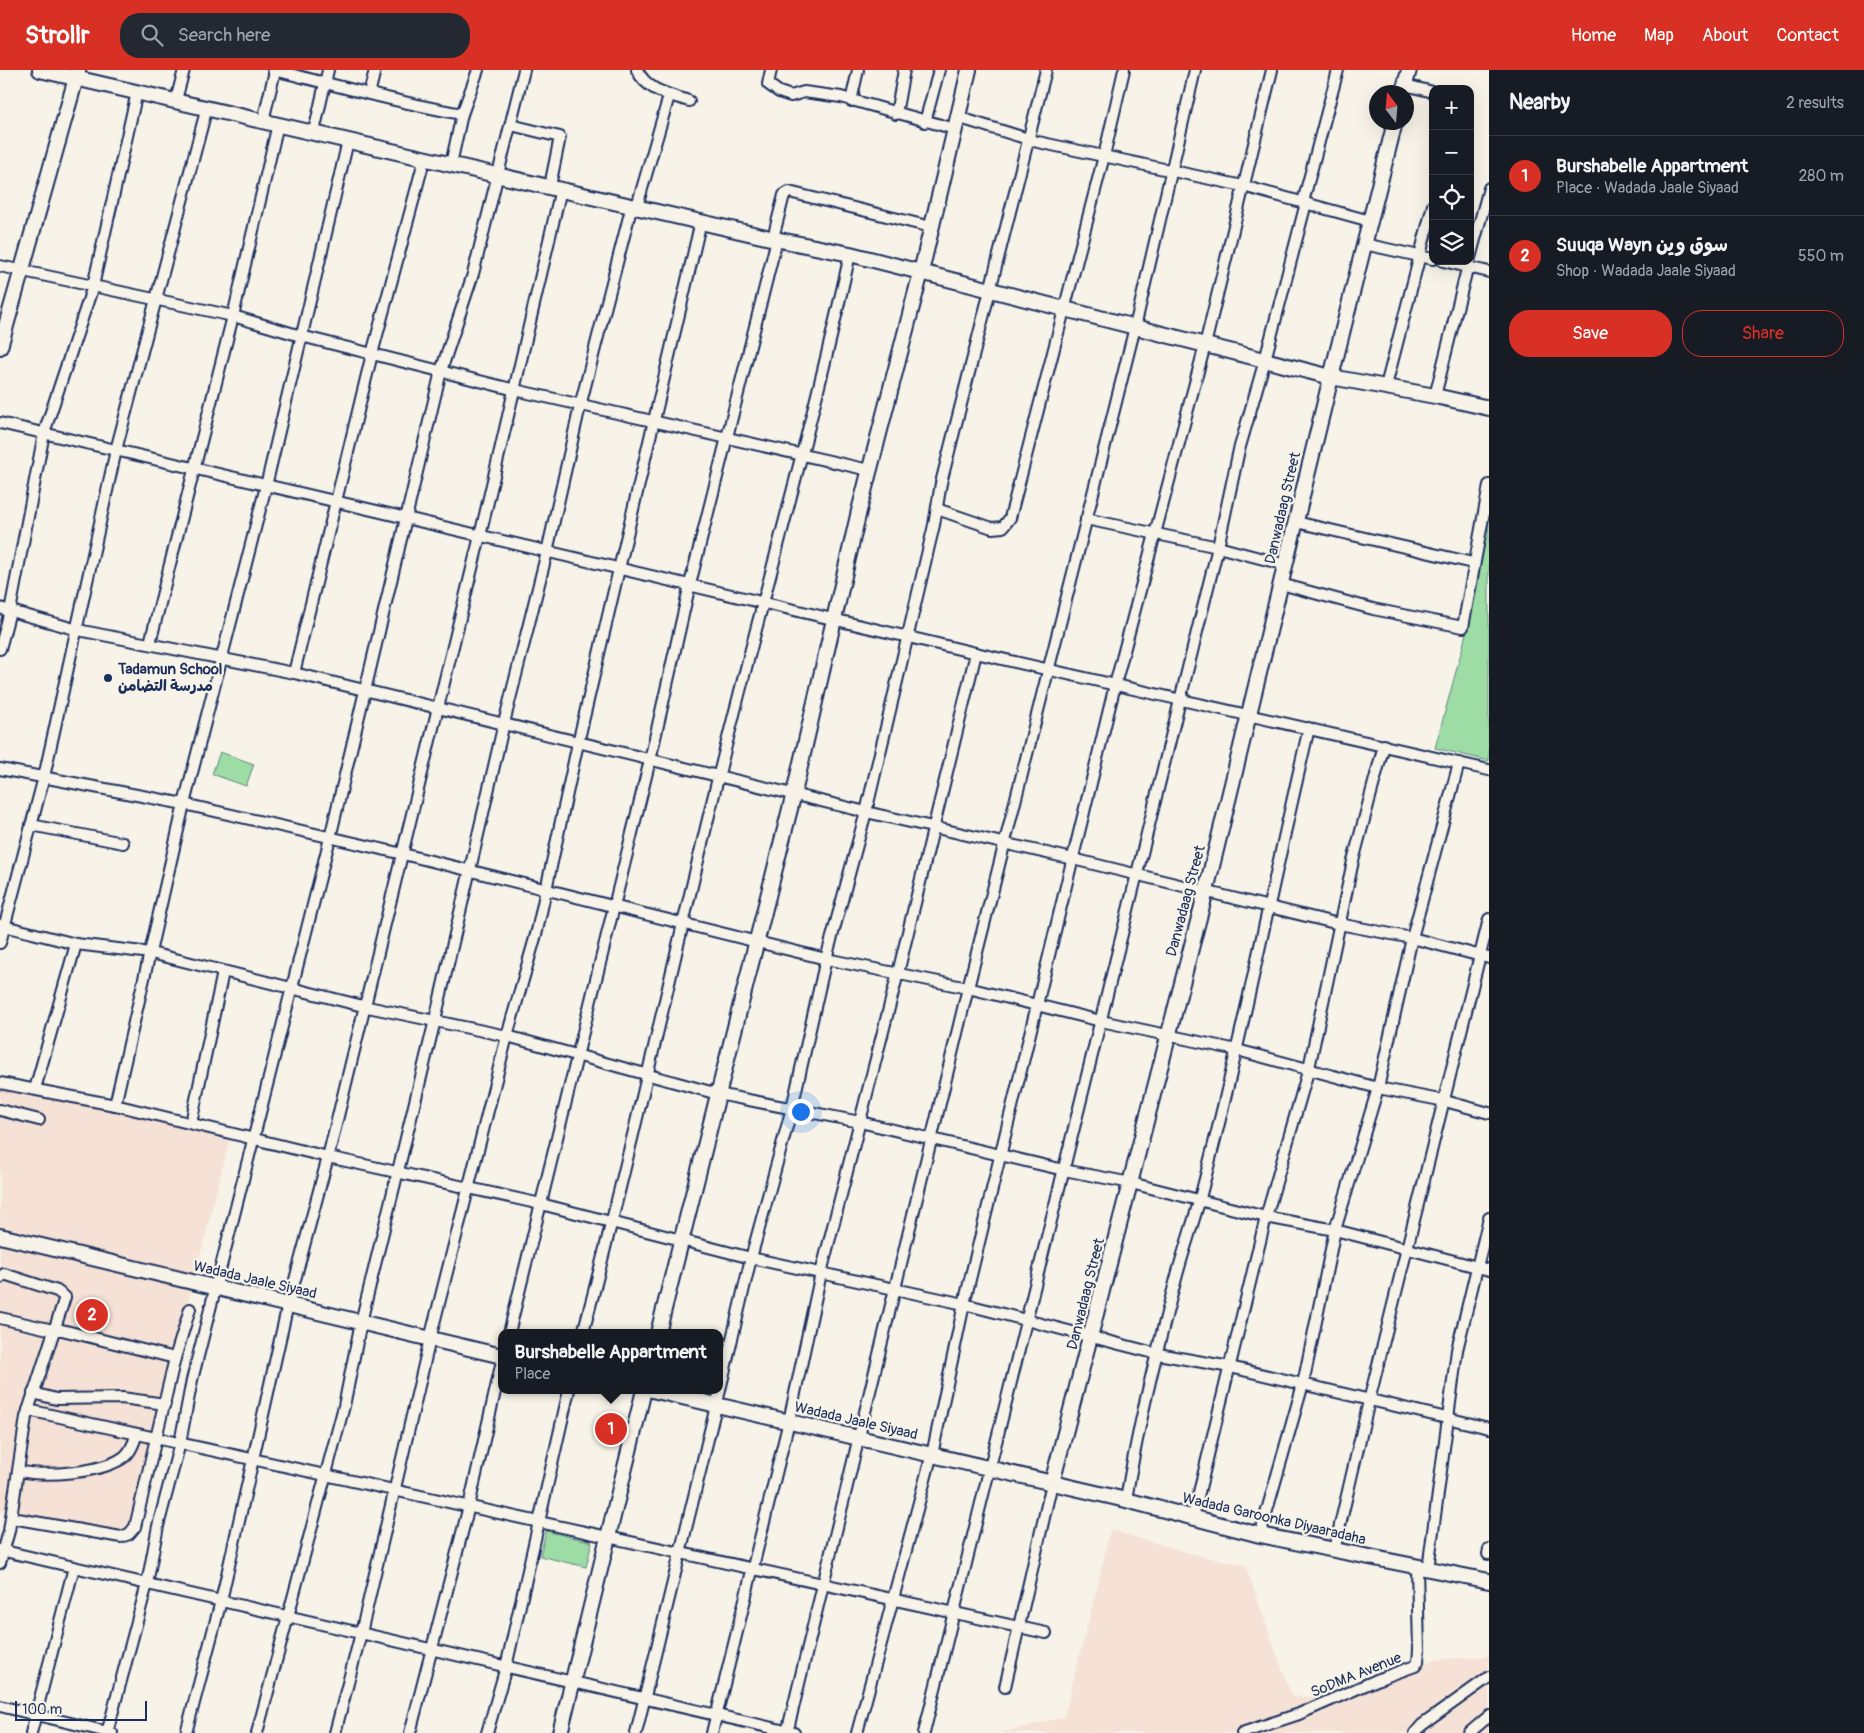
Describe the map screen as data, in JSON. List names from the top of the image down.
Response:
{
  "streets": {
    "street": [
      "Danwadaag Street",
      "Wadada Jaale Siyaad",
      "Wadada Garoonka Diyaaradaha",
      "SoDMA Avenue"
    ]
  },
  "crossings": [
    ["Danwadaag Street", "Wadada Jaale Siyaad"],
    ["Danwadaag Street", "Wadada Garoonka Diyaaradaha"],
    ["Wadada Jaale Siyaad", "Wadada Garoonka Diyaaradaha"],
    ["Wadada Garoonka Diyaaradaha", "SoDMA Avenue"]
  ],
  "places": ["Tadamun School مدرسة التضامن"],
  "scale_bar": "100 m",
  "north": "top",
  "page": {
    "header": "Strollr",
    "search": "Search here",
    "nav": [
      "Home",
      "Map",
      "About",
      "Contact"
    ],
    "heading": ["Nearby", "2 results"],
    "map_buttons": ["+", "−"],
    "list": [
      {
        "mark": "1",
        "name": "Burshabelle Appartment",
        "note": "Place · Wadada Jaale Siyaad",
        "value": "280 m"
      },
      {
        "mark": "2",
        "name": "Suuqa Wayn سوق وين",
        "note": "Shop · Wadada Jaale Siyaad",
        "value": "550 m"
      }
    ],
    "buttons": ["Save", "Share"],
    "pins": ["2", "1"],
    "popup": ["Burshabelle Appartment", "Place"],
    "scale": "100 m"
  }
}
